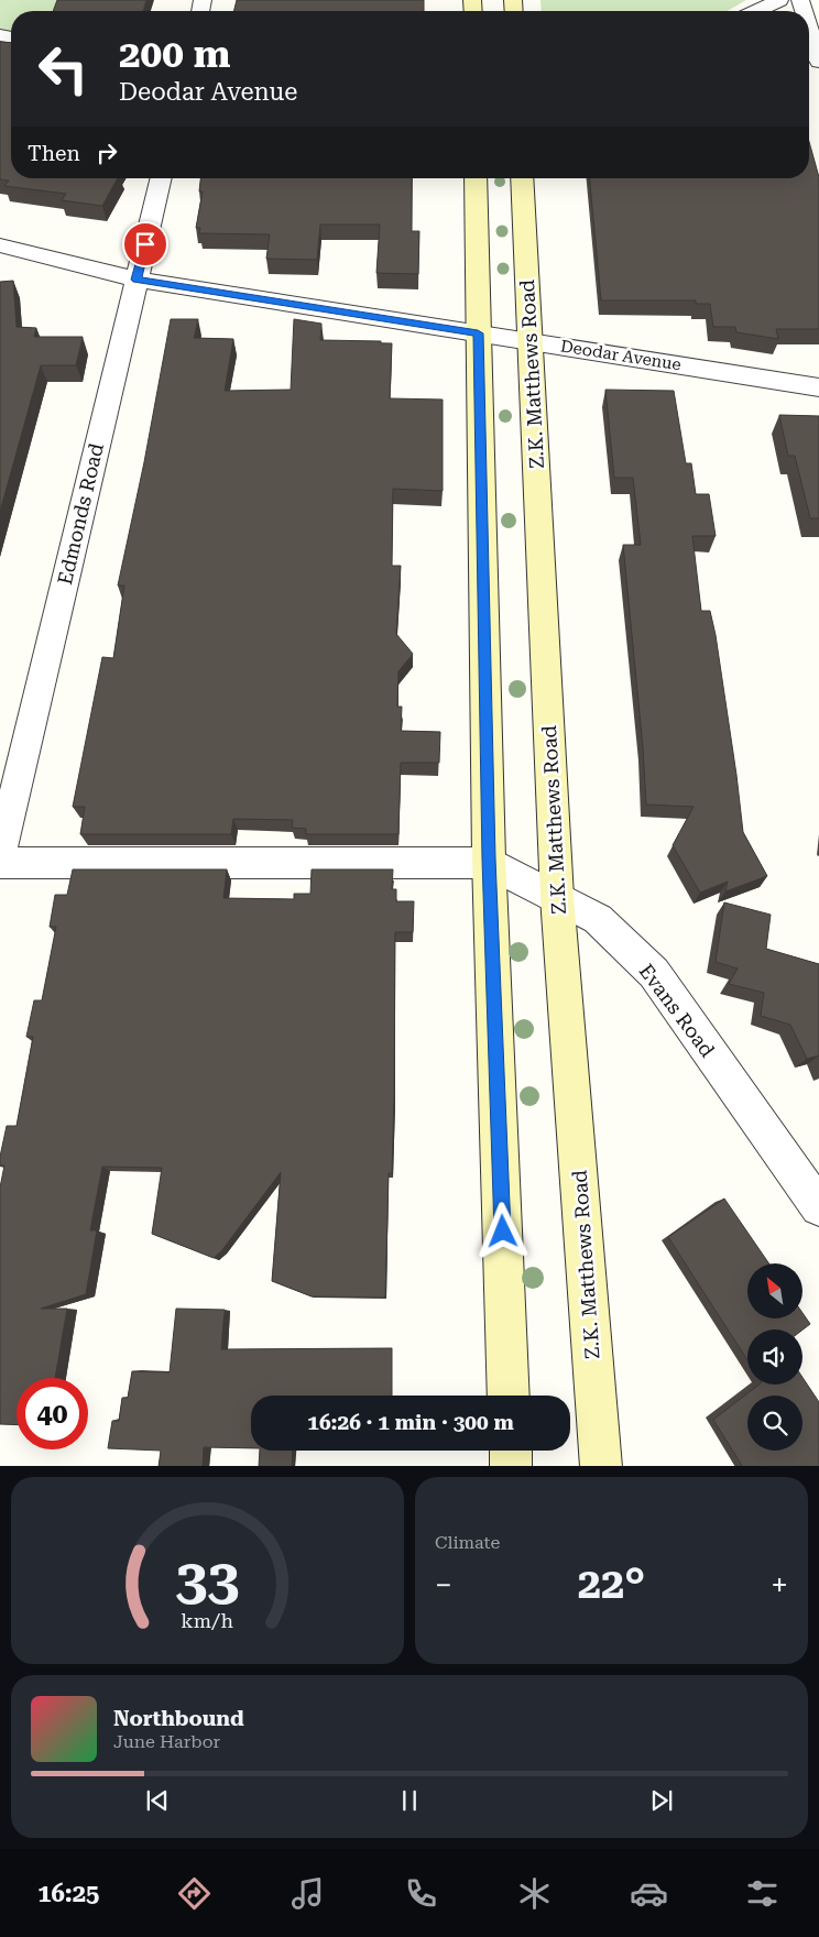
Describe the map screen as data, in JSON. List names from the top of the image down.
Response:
{
  "streets": {
    "street": [
      "Deodar Avenue",
      "Z.K. Matthews Road",
      "Edmonds Road",
      "Evans Road"
    ]
  },
  "crossings": [
    ["Deodar Avenue", "Z.K. Matthews Road"],
    ["Deodar Avenue", "Edmonds Road"],
    ["Z.K. Matthews Road", "Evans Road"]
  ],
  "north": "top left",
  "page": {
    "turn": ["200 m", "Deodar Avenue"],
    "then": "Then",
    "limit": "40",
    "trip": "16:26 · 1 min · 300 m",
    "tile": "Climate",
    "heat": ["−", "22°", "+"],
    "song": ["Northbound", "June Harbor"],
    "tabs": "16:25",
    "gauge": ["33", "km/h"]
  }
}
